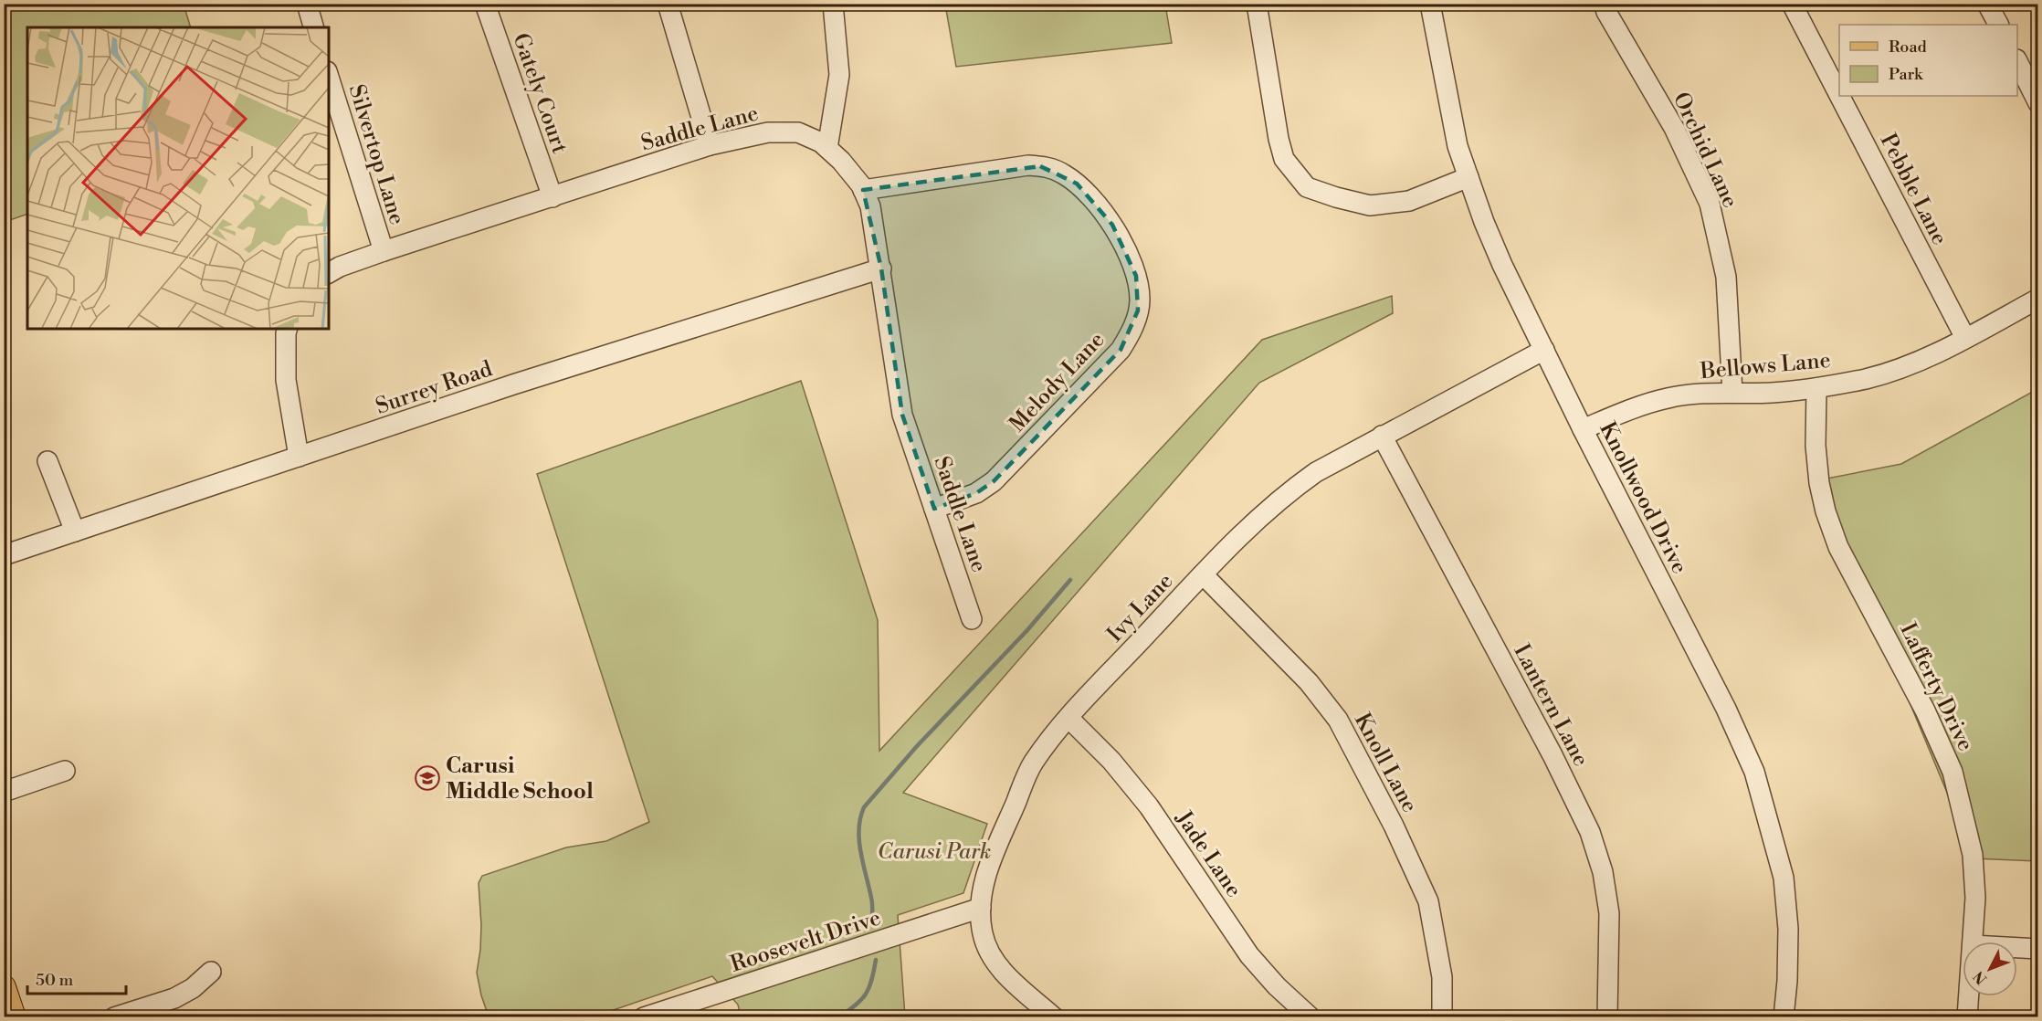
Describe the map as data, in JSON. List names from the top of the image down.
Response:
{
  "streets": {
    "street": [
      "Gately Court",
      "Saddle Lane",
      "Orchid Lane",
      "Silvertop Lane",
      "Pebble Lane",
      "Bellows Lane",
      "Melody Lane",
      "Surrey Road",
      "Knollwood Drive",
      "Ivy Lane",
      "Lafferty Drive",
      "Lantern Lane",
      "Knoll Lane",
      "Jade Lane",
      "Roosevelt Drive"
    ]
  },
  "crossings": [
    ["Gately Court", "Saddle Lane"],
    ["Saddle Lane", "Silvertop Lane"],
    ["Saddle Lane", "Melody Lane"],
    ["Saddle Lane", "Surrey Road"],
    ["Orchid Lane", "Bellows Lane"],
    ["Pebble Lane", "Bellows Lane"],
    ["Bellows Lane", "Knollwood Drive"],
    ["Bellows Lane", "Lafferty Drive"],
    ["Knollwood Drive", "Ivy Lane"],
    ["Ivy Lane", "Lantern Lane"],
    ["Ivy Lane", "Knoll Lane"],
    ["Ivy Lane", "Jade Lane"],
    ["Ivy Lane", "Roosevelt Drive"]
  ],
  "parks": ["Carusi Park"],
  "places": {
    "school or university": ["Carusi Middle School"]
  },
  "legend": ["Road", "Park"],
  "scale_bar": "50 m",
  "north": "bottom left"
}
